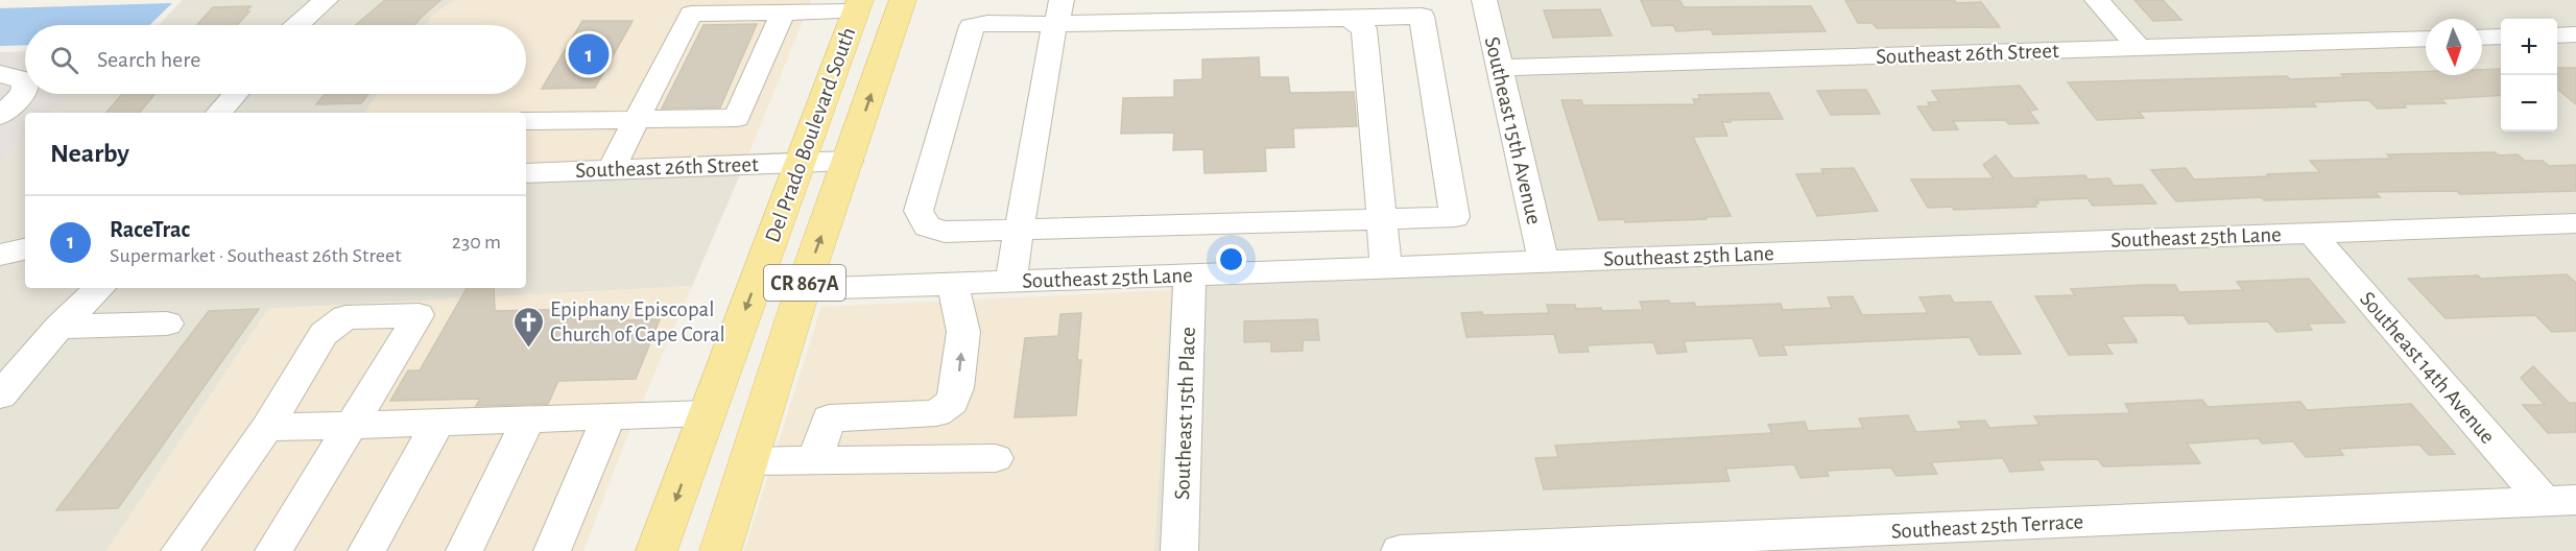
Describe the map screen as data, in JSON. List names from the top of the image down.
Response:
{
  "streets": {
    "main road": ["Del Prado Boulevard South", "CR 867A"],
    "street": [
      "Southeast 26th Street",
      "Southeast 15th Avenue",
      "Southeast 25th Lane",
      "Southeast 14th Avenue",
      "Southeast 15th Place",
      "Southeast 25th Terrace"
    ]
  },
  "crossings": [
    ["Southeast 26th Street", "Southeast 15th Avenue"],
    ["Southeast 26th Street", "Del Prado Boulevard South"],
    ["Southeast 15th Avenue", "Southeast 25th Lane"],
    ["Del Prado Boulevard South", "Southeast 25th Lane"],
    ["Southeast 25th Lane", "Southeast 14th Avenue"],
    ["Southeast 25th Lane", "Southeast 15th Place"],
    ["Southeast 14th Avenue", "Southeast 25th Terrace"]
  ],
  "places": {
    "church": ["Epiphany Episcopal Church of Cape Coral"]
  },
  "north": "bottom",
  "page": {
    "map_buttons": ["+", "−"],
    "search": "Search here",
    "pins": "1",
    "heading": "Nearby",
    "list": [
      {
        "mark": "1",
        "name": "RaceTrac",
        "note": "Supermarket · Southeast 26th Street",
        "value": "230 m"
      }
    ]
  }
}
